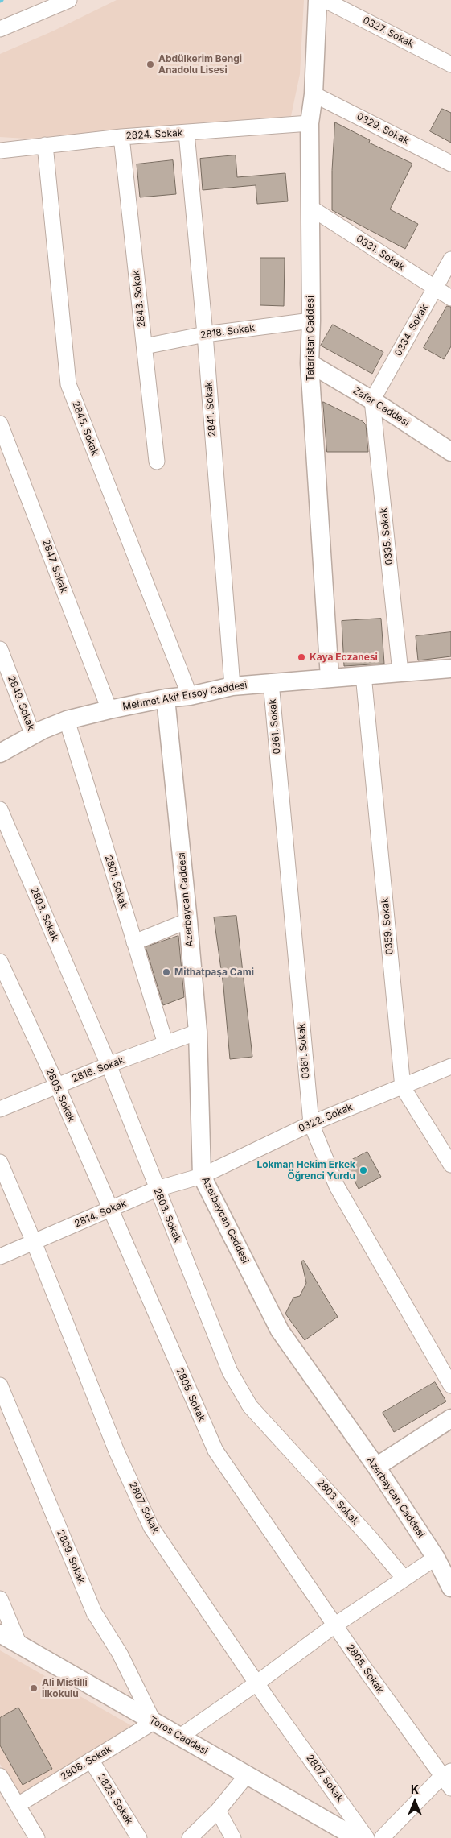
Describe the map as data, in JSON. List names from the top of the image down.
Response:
{
  "streets": {
    "street": [
      "0327. Sokak",
      "0329. Sokak",
      "2824. Sokak",
      "0331. Sokak",
      "2843. Sokak",
      "0334. Sokak",
      "2818. Sokak",
      "Tataristan Caddesi",
      "Zafer Caddesi",
      "2841. Sokak",
      "2845. Sokak",
      "0335. Sokak",
      "2847. Sokak",
      "Mehmet Akif Ersoy Caddesi",
      "2849. Sokak",
      "0361. Sokak",
      "2801. Sokak",
      "Azerbaycan Caddesi",
      "2803. Sokak",
      "0359. Sokak",
      "2816. Sokak",
      "2805. Sokak",
      "0322. Sokak",
      "2814. Sokak",
      "2807. Sokak",
      "2809. Sokak",
      "Toros Caddesi",
      "2808. Sokak",
      "2823. Sokak"
    ]
  },
  "crossings": [
    ["0329. Sokak", "Tataristan Caddesi"],
    ["2824. Sokak", "2843. Sokak"],
    ["2824. Sokak", "Tataristan Caddesi"],
    ["2824. Sokak", "2841. Sokak"],
    ["2824. Sokak", "2845. Sokak"],
    ["0331. Sokak", "0334. Sokak"],
    ["0331. Sokak", "Tataristan Caddesi"],
    ["2843. Sokak", "2818. Sokak"],
    ["0334. Sokak", "Zafer Caddesi"],
    ["0334. Sokak", "0335. Sokak"],
    ["2818. Sokak", "Tataristan Caddesi"],
    ["2818. Sokak", "2841. Sokak"],
    ["Tataristan Caddesi", "Zafer Caddesi"],
    ["Tataristan Caddesi", "Mehmet Akif Ersoy Caddesi"],
    ["Zafer Caddesi", "0335. Sokak"],
    ["2841. Sokak", "Mehmet Akif Ersoy Caddesi"],
    ["2845. Sokak", "Mehmet Akif Ersoy Caddesi"],
    ["0335. Sokak", "Mehmet Akif Ersoy Caddesi"],
    ["2847. Sokak", "Mehmet Akif Ersoy Caddesi"],
    ["Mehmet Akif Ersoy Caddesi", "2849. Sokak"],
    ["Mehmet Akif Ersoy Caddesi", "0361. Sokak"],
    ["Mehmet Akif Ersoy Caddesi", "2801. Sokak"],
    ["Mehmet Akif Ersoy Caddesi", "Azerbaycan Caddesi"],
    ["Mehmet Akif Ersoy Caddesi", "0359. Sokak"],
    ["0361. Sokak", "0322. Sokak"],
    ["2801. Sokak", "2816. Sokak"],
    ["Azerbaycan Caddesi", "2816. Sokak"],
    ["Azerbaycan Caddesi", "0322. Sokak"],
    ["Azerbaycan Caddesi", "2814. Sokak"],
    ["2803. Sokak", "2816. Sokak"],
    ["2803. Sokak", "2814. Sokak"],
    ["0359. Sokak", "0322. Sokak"],
    ["2816. Sokak", "2805. Sokak"],
    ["2805. Sokak", "2814. Sokak"],
    ["0322. Sokak", "2814. Sokak"],
    ["2814. Sokak", "2807. Sokak"],
    ["2809. Sokak", "Toros Caddesi"],
    ["2809. Sokak", "2808. Sokak"],
    ["Toros Caddesi", "2808. Sokak"],
    ["2808. Sokak", "2823. Sokak"]
  ],
  "places": [
    "Abdülkerim Bengi Anadolu Lisesi",
    "Kaya Eczanesi",
    "Mithatpaşa Cami",
    "Lokman Hekim Erkek Öğrenci Yurdu",
    "Ali Mistilli İlkokulu"
  ],
  "north": "top"
}
